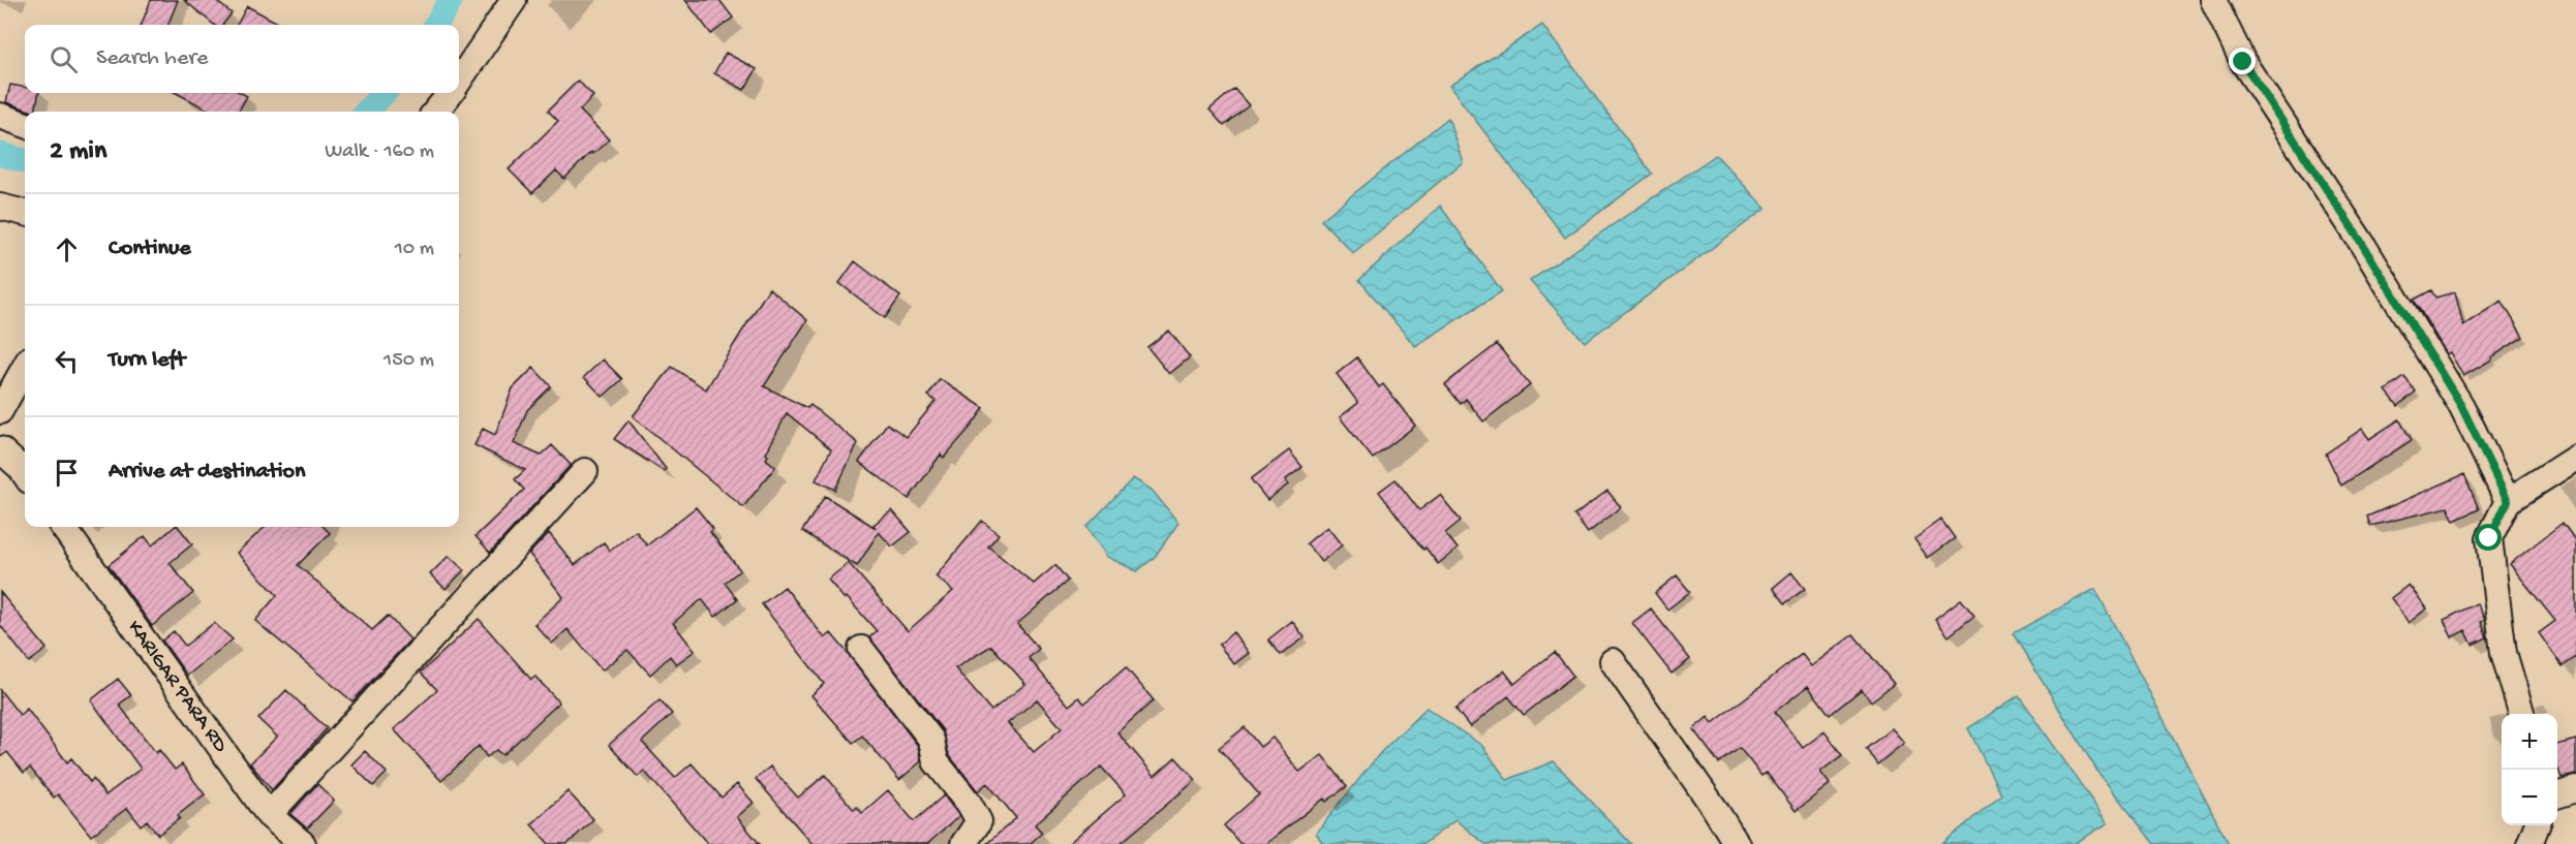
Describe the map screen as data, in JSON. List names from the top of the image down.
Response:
{
  "streets": {
    "street": ["KARIGAR PARA RD"]
  },
  "page": {
    "search": "Search here",
    "heading": ["2 min", "Walk · 160 m"],
    "list": [
      ["Continue", "10 m"],
      ["Turn left", "150 m"],
      "Arrive at destination"
    ],
    "map_buttons": ["+", "−"]
  }
}
